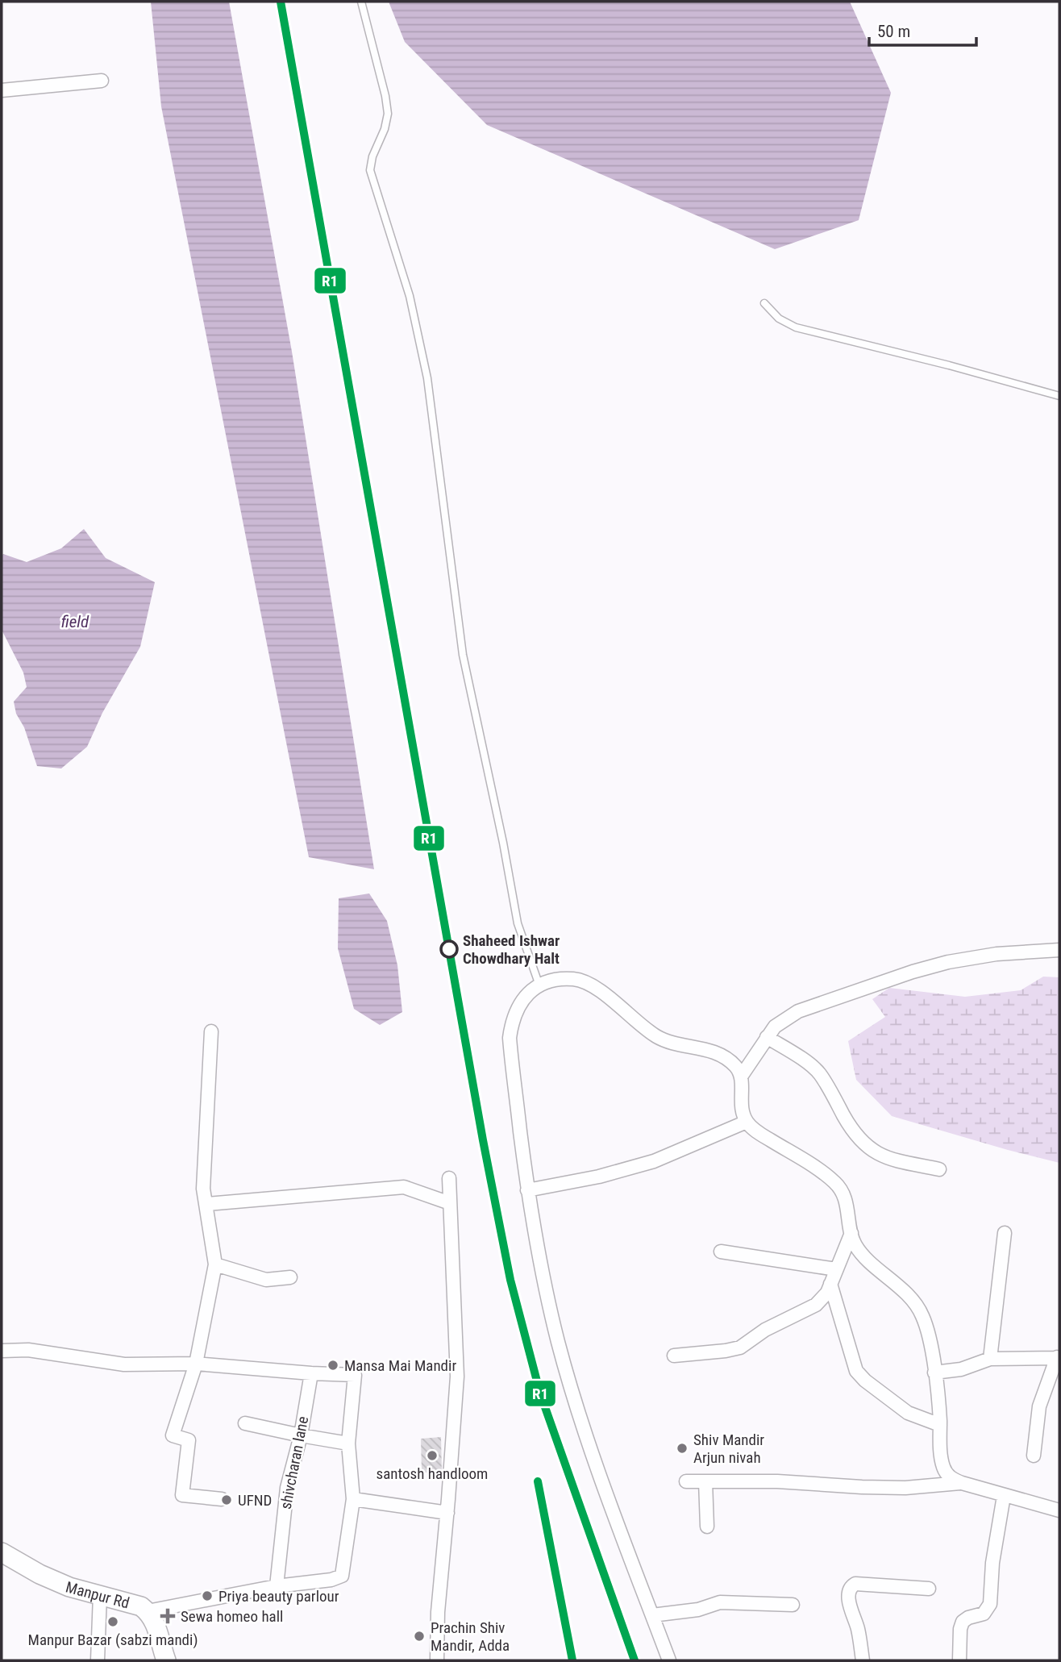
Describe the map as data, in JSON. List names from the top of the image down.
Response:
{
  "streets": {
    "main road": ["Manpur Rd"],
    "street": ["shivcharan lane"]
  },
  "water": ["field"],
  "places": {
    "other": [
      "Shaheed Ishwar Chowdhary Halt",
      "Mansa Mai Mandir",
      "Shiv Mandir Arjun nivah",
      "santosh handloom",
      "UFND",
      "Priya beauty parlour",
      "Manpur Bazar (sabzi mandi)",
      "Prachin Shiv Mandir, Adda"
    ],
    "health": ["Sewa homeo hall"]
  },
  "lines": ["transit line R1"],
  "scale_bar": "50 m"
}
